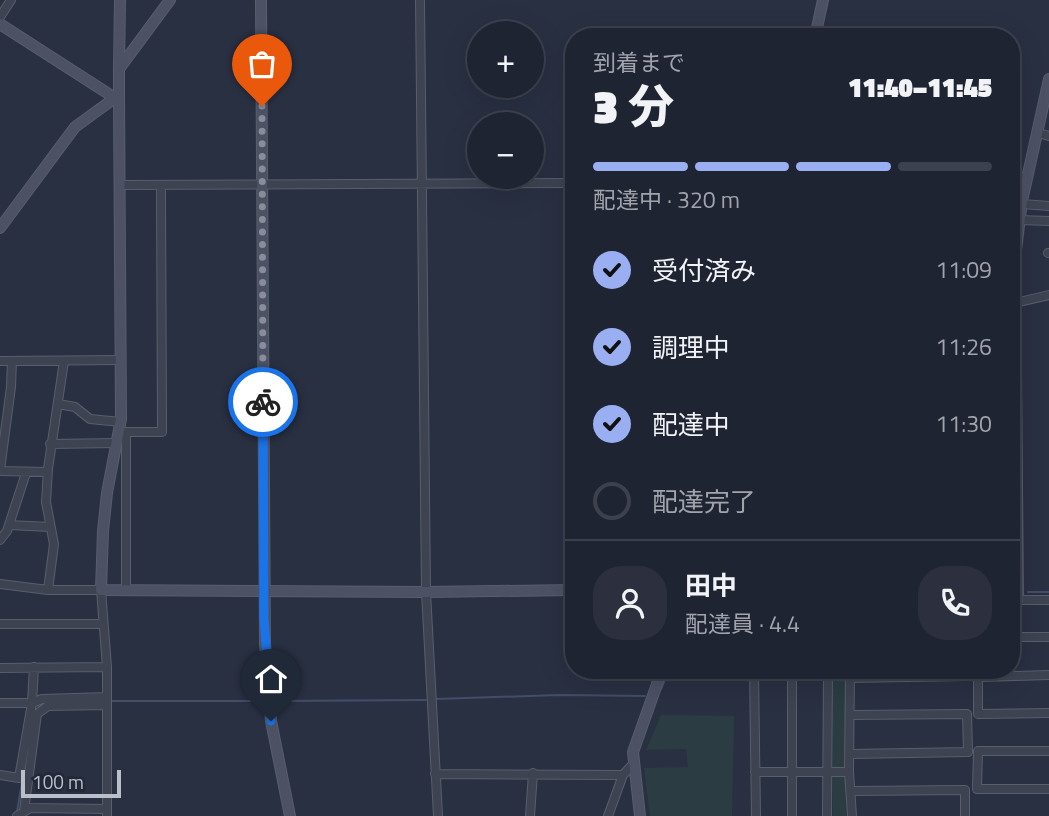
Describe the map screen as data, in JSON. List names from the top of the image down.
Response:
{
  "scale_bar": "100 m",
  "page": {
    "map_buttons": ["+", "−"],
    "heading": ["3 分", "到着まで", "11:40–11:45"],
    "panel": ["田中", "配達員 · 4.4"],
    "bar": "配達中 · 320 m",
    "list": [
      ["受付済み", "11:09"],
      ["調理中", "11:26"],
      ["配達中", "11:30"],
      "配達完了"
    ],
    "scale": "100 m"
  }
}
